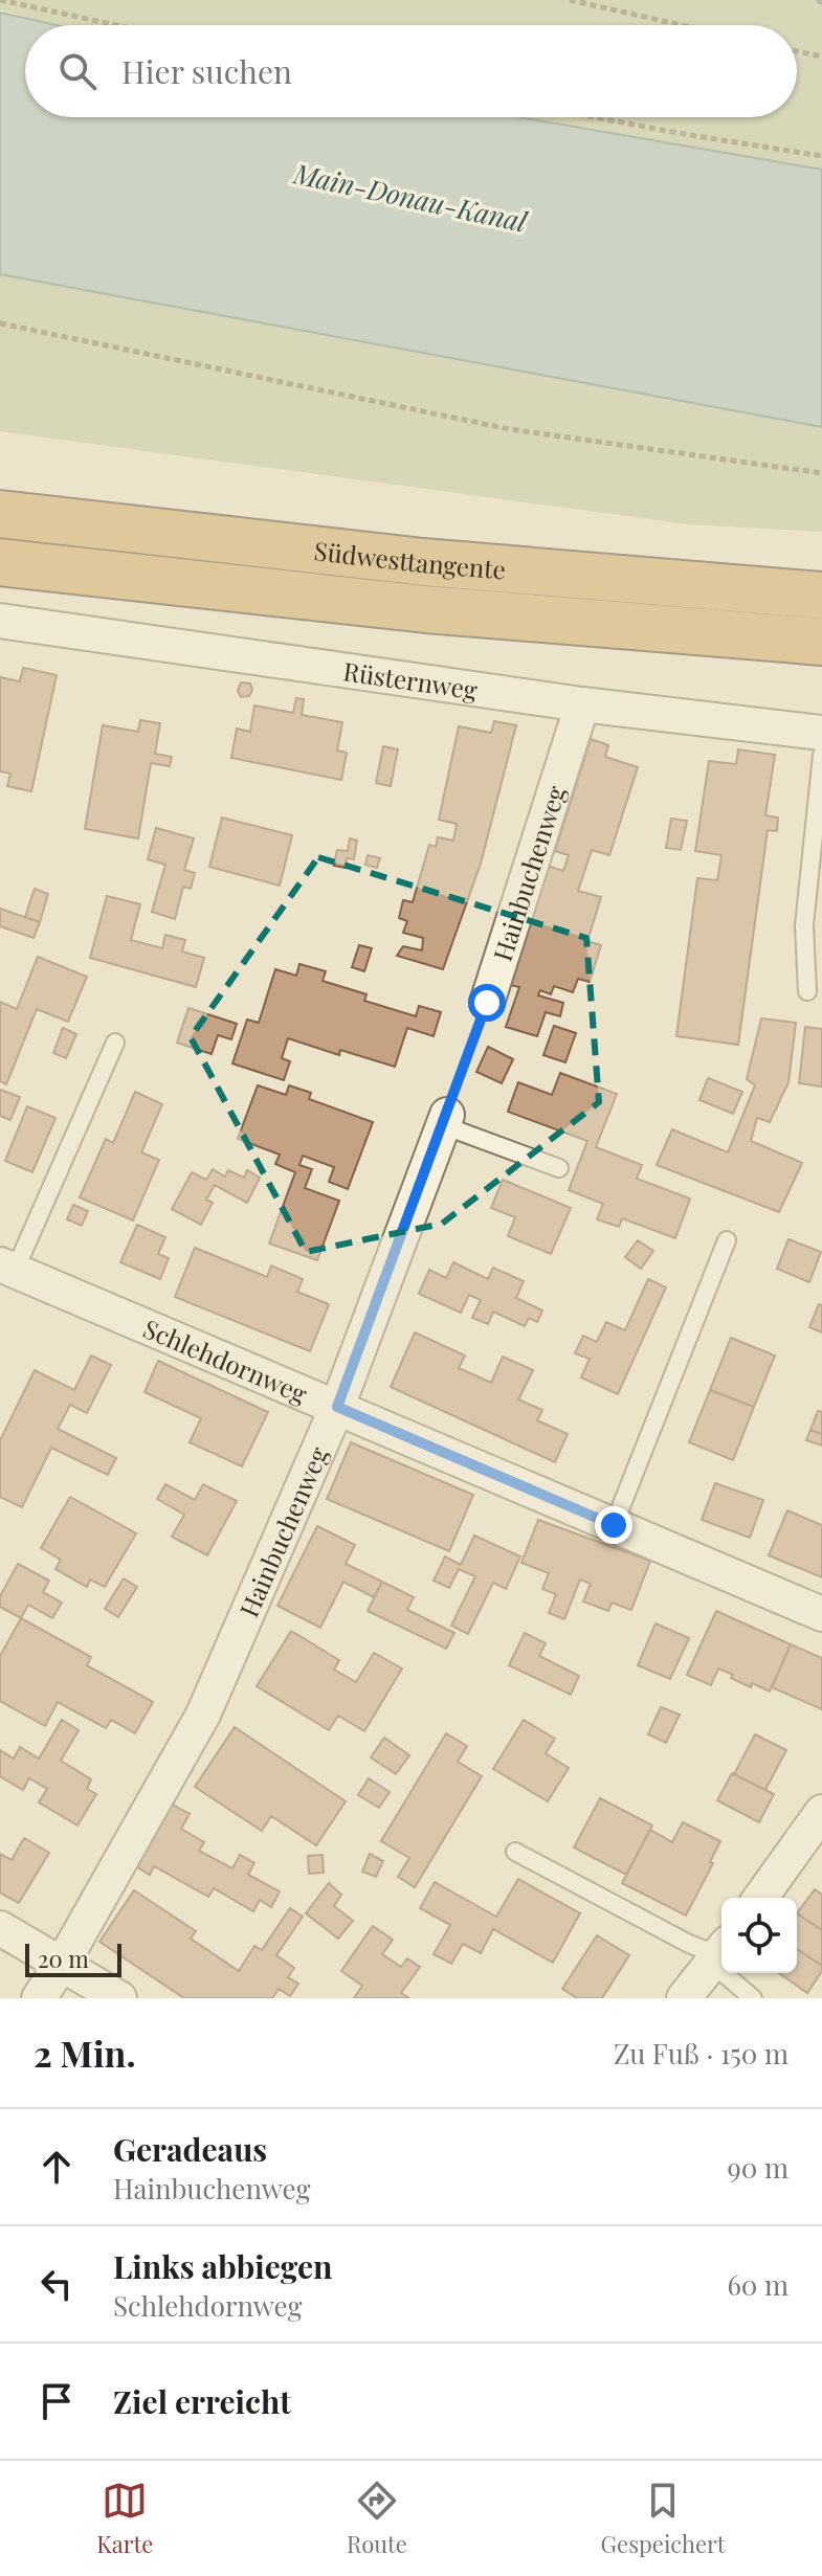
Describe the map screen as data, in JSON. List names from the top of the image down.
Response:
{
  "streets": {
    "highway": ["Südwesttangente"],
    "street": ["Rüsternweg", "Hainbuchenweg", "Schlehdornweg"]
  },
  "crossings": [
    ["Rüsternweg", "Hainbuchenweg"],
    ["Hainbuchenweg", "Schlehdornweg"]
  ],
  "water": ["Main-Donau-Kanal"],
  "scale_bar": "20 m",
  "page": {
    "search": "Hier suchen",
    "scale": "20 m",
    "heading": ["2 Min.", "Zu Fuß · 150 m"],
    "list": [
      ["Geradeaus", "Hainbuchenweg", "90 m"],
      ["Links abbiegen", "Schlehdornweg", "60 m"],
      "Ziel erreicht"
    ],
    "nav": ["Karte", "Route", "Gespeichert"]
  }
}
